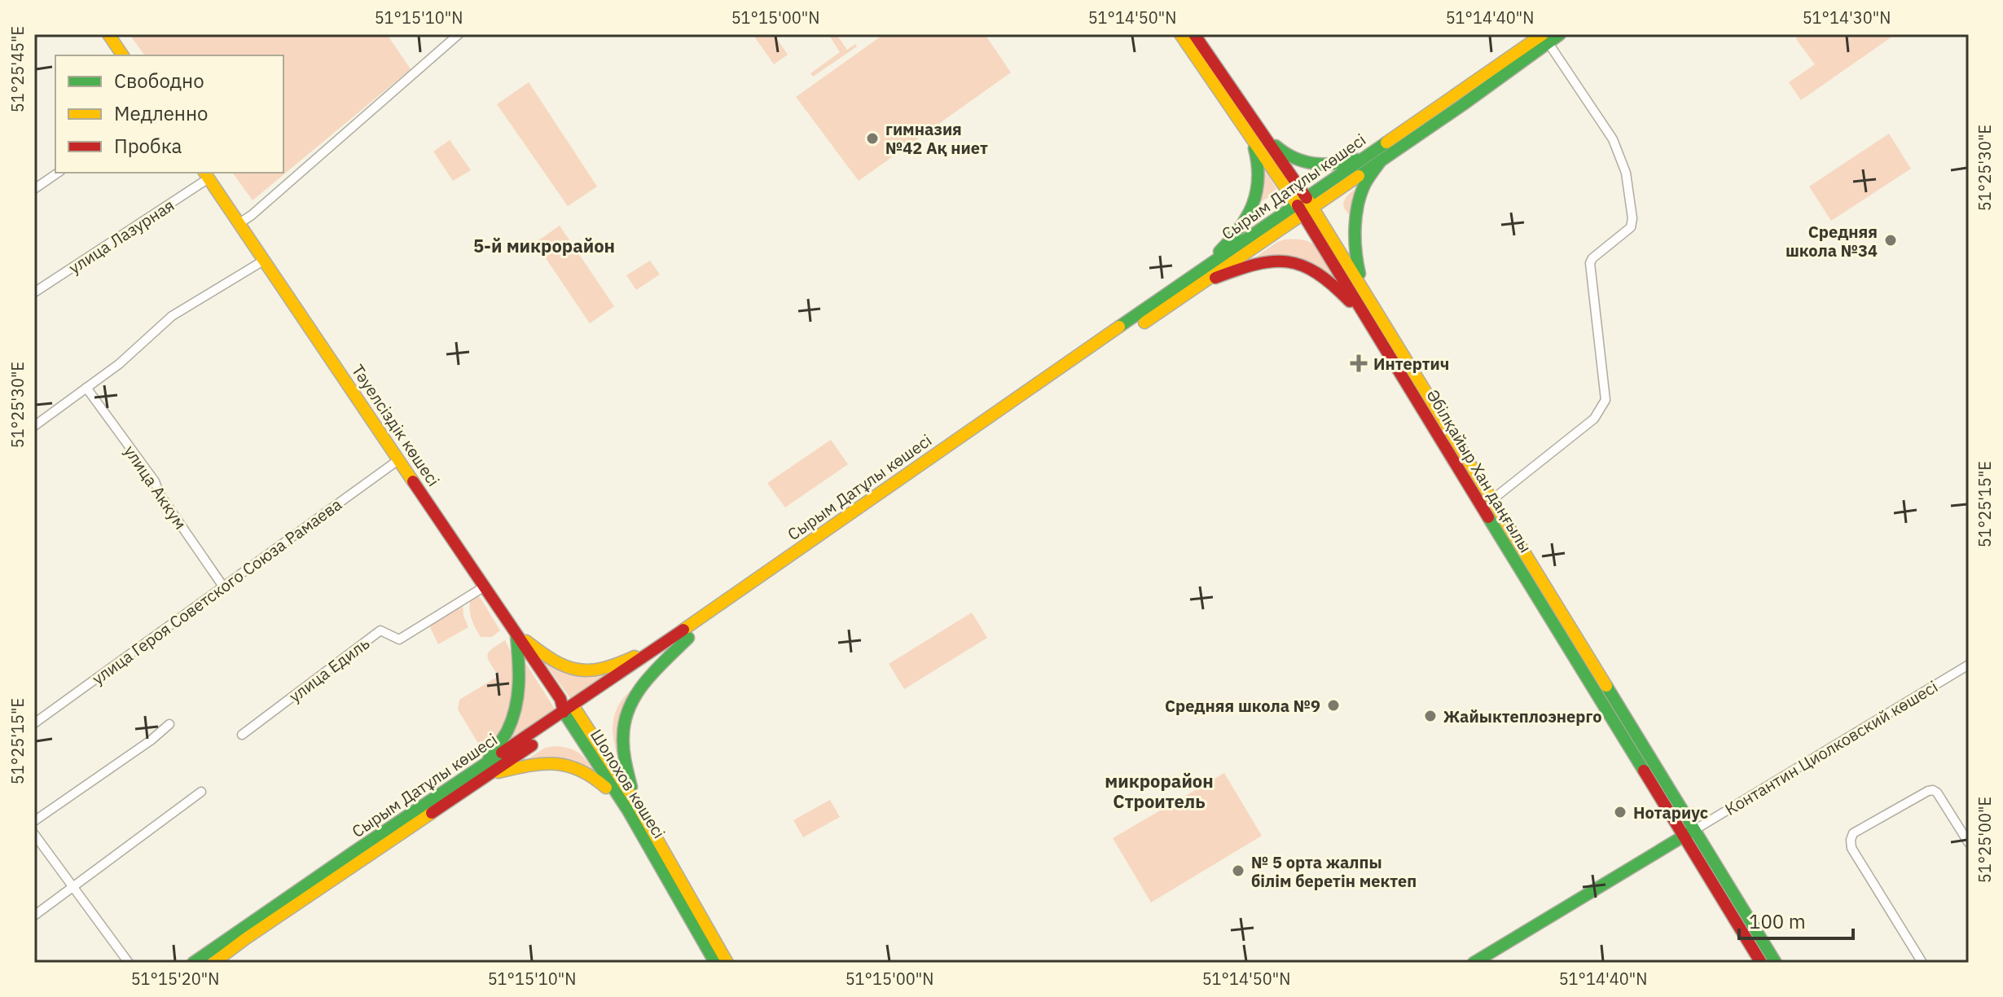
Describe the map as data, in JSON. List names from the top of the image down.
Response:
{
  "streets": {
    "main road": [
      "Сырым Датұлы көшесі",
      "Тәуелсіздік көшесі",
      "Әбілқайыр Хан даңғылы",
      "Шолохов көшесі"
    ],
    "street": [
      "улица Лазурная",
      "улица Аккум",
      "улица Героя Советского Союза Рамаева",
      "улица Едиль",
      "Контантин Циолковский көшесі"
    ]
  },
  "crossings": [
    ["Сырым Датұлы көшесі", "Әбілқайыр Хан даңғылы"],
    ["Сырым Датұлы көшесі", "Шолохов көшесі"],
    ["улица Лазурная", "Тәуелсіздік көшесі"],
    ["Тәуелсіздік көшесі", "улица Героя Советского Союза Рамаева"],
    ["Тәуелсіздік көшесі", "улица Едиль"],
    ["Тәуелсіздік көшесі", "Шолохов көшесі"],
    ["Әбілқайыр Хан даңғылы", "Контантин Циолковский көшесі"],
    ["улица Аккум", "улица Героя Советского Союза Рамаева"]
  ],
  "districts": ["5-й микрорайон", "микрорайон Строитель"],
  "places": {
    "other": [
      "гимназия №42 Ақ ниет",
      "Средняя школа №34",
      "Средняя школа №9",
      "Жайыктеплоэнерго",
      "Нотариус",
      "№ 5 орта жалпы білім беретін мектеп"
    ],
    "health": ["Интертич"]
  },
  "legend": ["Свободно", "Медленно", "Пробка"],
  "scale_bar": "100 m",
  "coordinates": [
    "51°15'10\"N",
    "51°15'00\"N",
    "51°14'50\"N",
    "51°14'40\"N",
    "51°14'30\"N",
    "51°25'45\"E",
    "51°25'30\"E",
    "51°25'15\"E",
    "51°25'00\"E",
    "51°15'20\"N"
  ]
}
